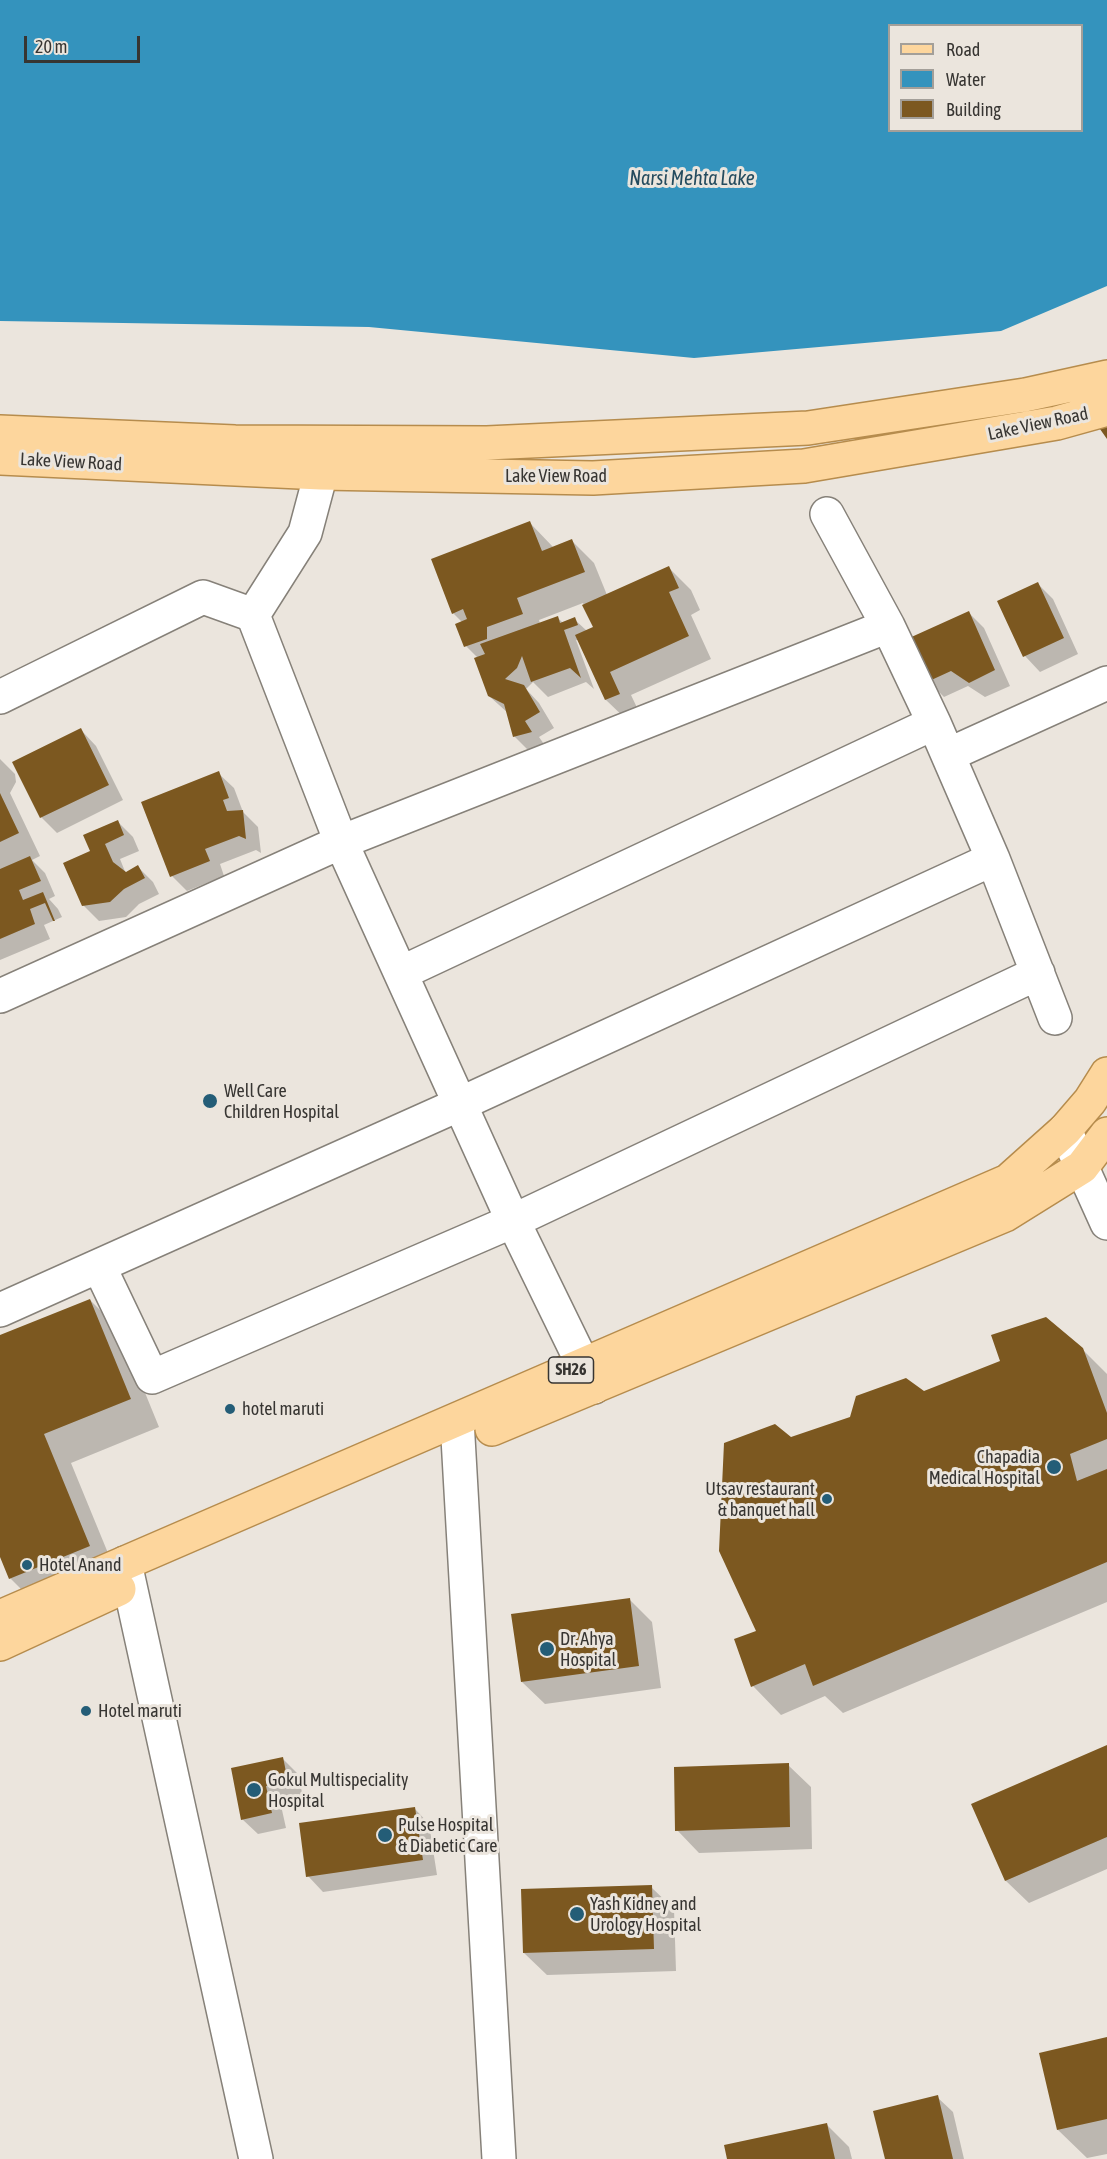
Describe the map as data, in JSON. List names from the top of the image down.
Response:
{
  "streets": {
    "main road": ["Lake View Road", "SH26"]
  },
  "water": ["Narsi Mehta Lake"],
  "places": [
    "Well Care Children Hospital",
    "hotel maruti",
    "Chapadia Medical Hospital",
    "Utsav restaurant & banquet hall",
    "Hotel Anand",
    "Dr. Ahya Hospital",
    "Hotel maruti",
    "Gokul Multispeciality Hospital",
    "Pulse Hospital & Diabetic Care",
    "Yash Kidney and Urology Hospital"
  ],
  "legend": ["Road", "Water", "Building"],
  "scale_bar": "20 m"
}
